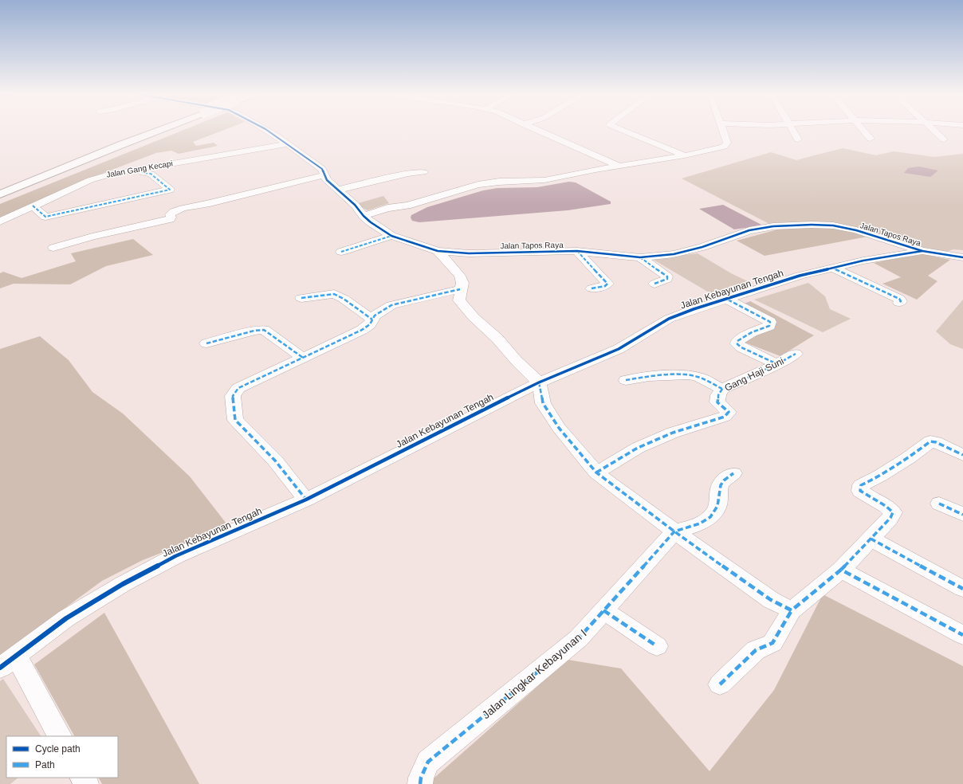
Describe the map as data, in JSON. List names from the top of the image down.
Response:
{
  "streets": {
    "street": [
      "Jalan Gang Kecapi",
      "Jalan Tapos Raya",
      "Jalan Kebayunan Tengah",
      "Gang Haji Suni",
      "Jalan Lingkar Kebayunan I"
    ]
  },
  "crossings": [
    ["Jalan Gang Kecapi", "Jalan Tapos Raya"],
    ["Jalan Tapos Raya", "Jalan Kebayunan Tengah"]
  ],
  "legend": ["Cycle path", "Path"]
}
